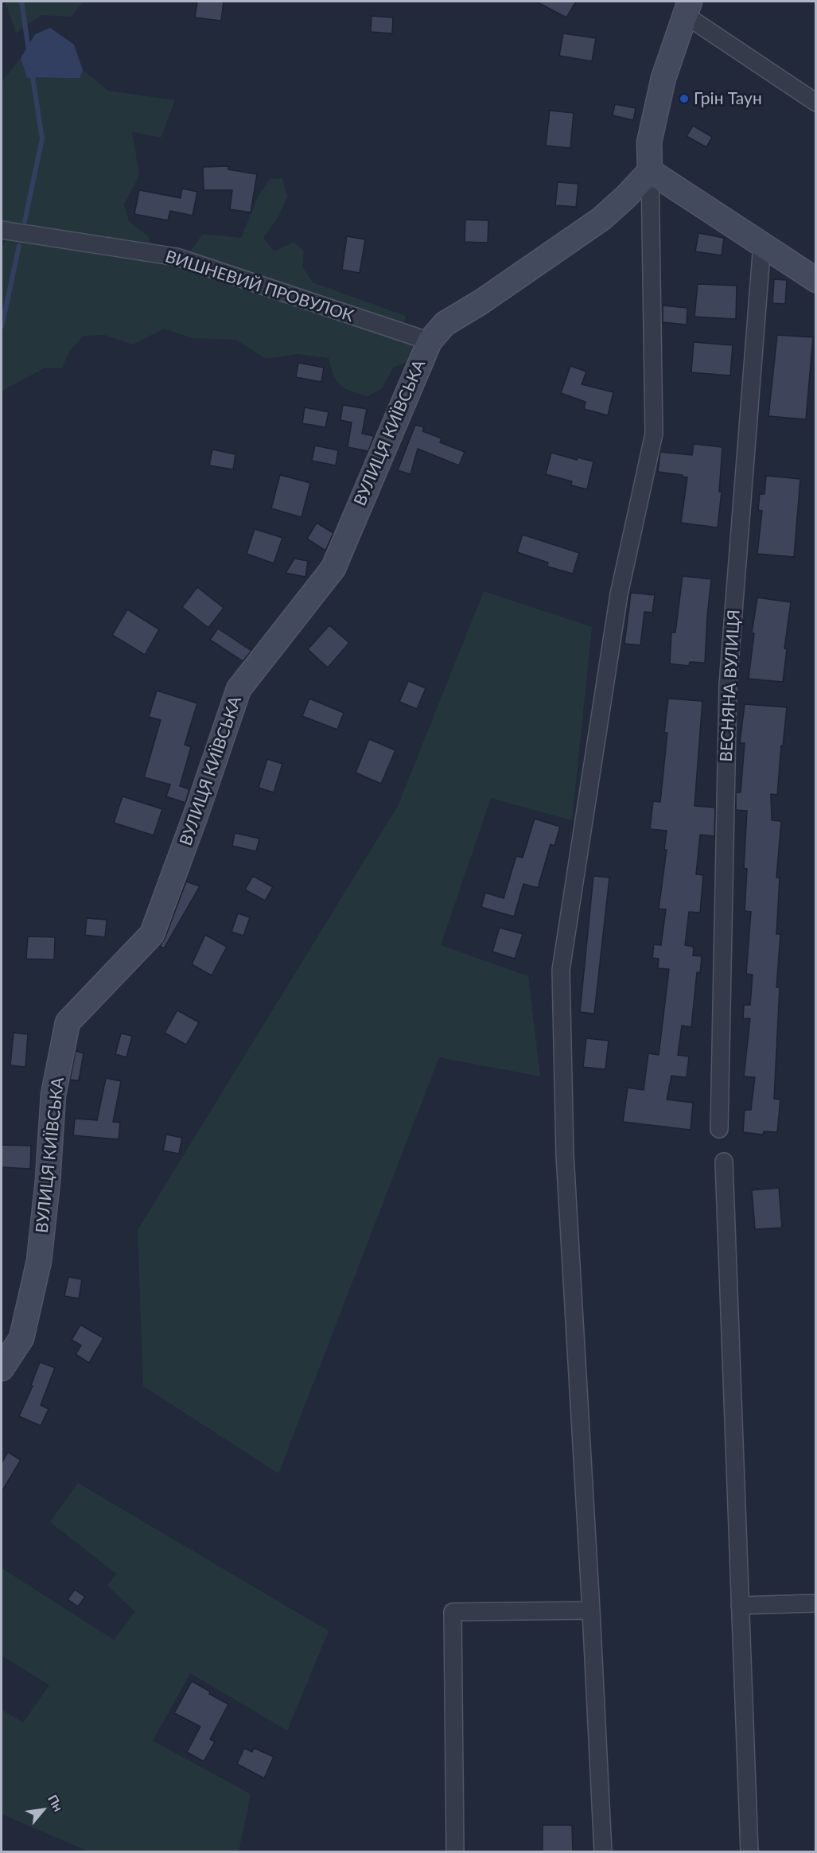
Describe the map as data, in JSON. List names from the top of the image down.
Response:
{
  "streets": {
    "street": ["ВИШНЕВИЙ ПРОВУЛОК", "ВУЛИЦЯ КИЇВСЬКА", "ВЕСНЯНА ВУЛИЦЯ"]
  },
  "crossings": [
    ["ВИШНЕВИЙ ПРОВУЛОК", "ВУЛИЦЯ КИЇВСЬКА"]
  ],
  "places": ["Грін Таун"],
  "north": "top right"
}
